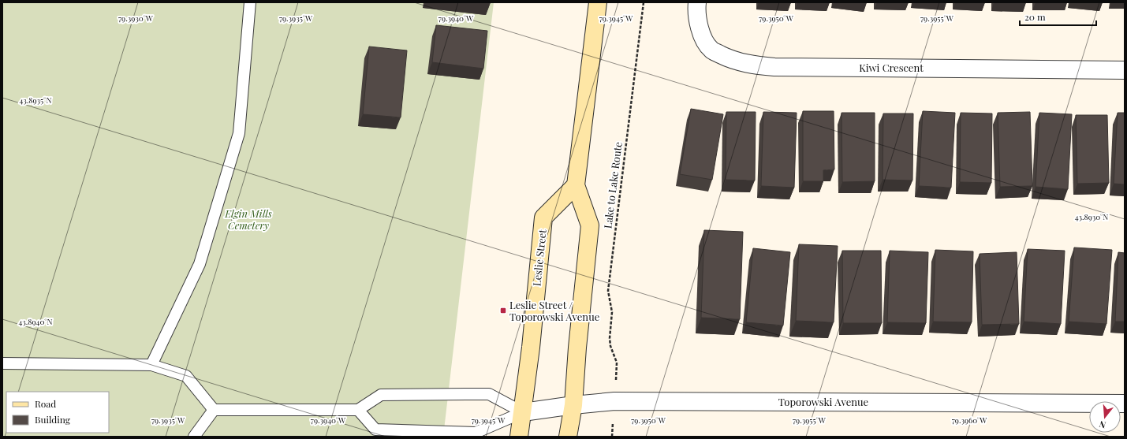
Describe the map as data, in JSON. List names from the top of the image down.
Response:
{
  "streets": {
    "main road": ["Leslie Street"],
    "street": ["Kiwi Crescent", "Toporowski Avenue"],
    "path": ["Lake to Lake Route"]
  },
  "crossings": [
    ["Leslie Street", "Toporowski Avenue"]
  ],
  "parks": ["Elgin Mills Cemetery"],
  "places": {
    "transit": ["Leslie Street / Toporowski Avenue"]
  },
  "legend": ["Road", "Building"],
  "scale_bar": "20 m",
  "north": "bottom",
  "coordinates": [
    "79.3930°W",
    "79.3935°W",
    "79.3940°W",
    "79.3945°W",
    "79.3950°W",
    "79.3955°W",
    "43.8935°N",
    "43.8930°N",
    "43.8940°N",
    "79.3960°W"
  ]
}
